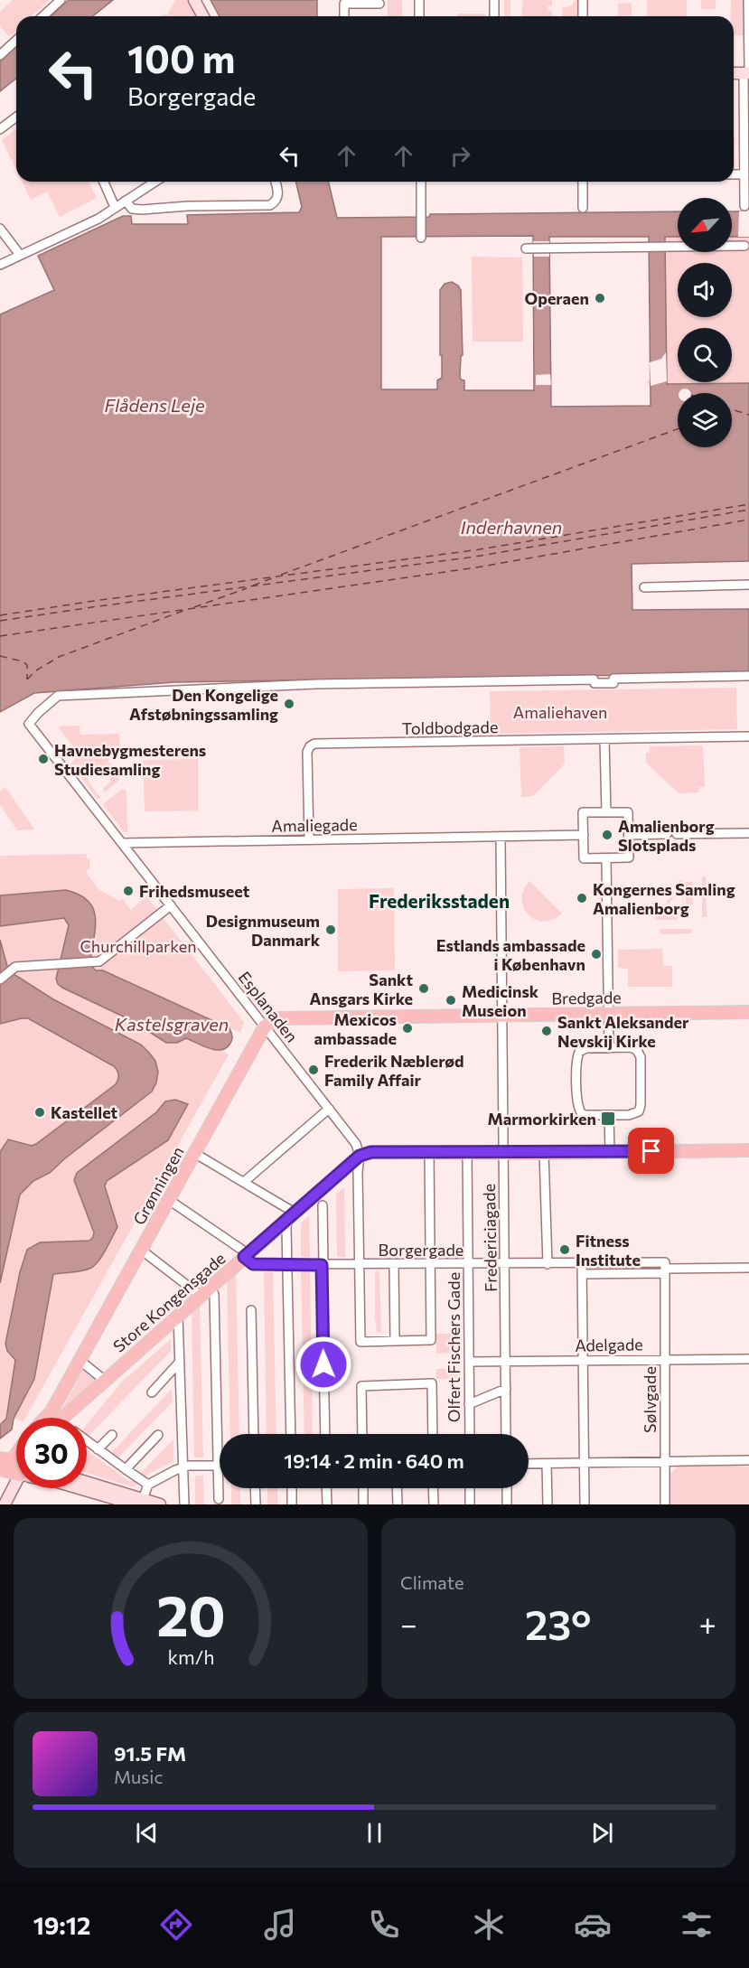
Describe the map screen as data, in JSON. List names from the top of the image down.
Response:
{
  "streets": {
    "main road": ["Bredgade", "Grønningen", "Store Kongensgade"],
    "street": [
      "Toldbodgade",
      "Amaliegade",
      "Esplanaden",
      "Fredericiagade",
      "Borgergade",
      "Adelgade",
      "Olfert Fischers Gade",
      "Sølvgade"
    ]
  },
  "crossings": [
    ["Toldbodgade", "Amaliegade"],
    ["Amaliegade", "Esplanaden"],
    ["Amaliegade", "Fredericiagade"],
    ["Bredgade", "Esplanaden"],
    ["Bredgade", "Grønningen"],
    ["Bredgade", "Fredericiagade"],
    ["Esplanaden", "Grønningen"],
    ["Esplanaden", "Store Kongensgade"],
    ["Grønningen", "Borgergade"],
    ["Fredericiagade", "Borgergade"],
    ["Fredericiagade", "Adelgade"],
    ["Borgergade", "Store Kongensgade"],
    ["Borgergade", "Olfert Fischers Gade"],
    ["Borgergade", "Sølvgade"],
    ["Adelgade", "Olfert Fischers Gade"],
    ["Adelgade", "Sølvgade"]
  ],
  "districts": ["Frederiksstaden"],
  "water": ["Flådens Leje", "Inderhavnen", "Kastelsgraven"],
  "parks": ["Amaliehaven", "Churchillparken"],
  "places": {
    "other": [
      "Operaen",
      "Den Kongelige Afstøbningssamling",
      "Havnebygmesterens Studiesamling",
      "Amalienborg Slotsplads",
      "Frihedsmuseet",
      "Kongernes Samling Amalienborg",
      "Designmuseum Danmark",
      "Estlands ambassade i København",
      "Sankt Ansgars Kirke",
      "Medicinsk Museion",
      "Mexicos ambassade",
      "Sankt Aleksander Nevskij Kirke",
      "Frederik Næblerød Family Affair",
      "Kastellet",
      "Fitness Institute"
    ],
    "transit": ["Marmorkirken"]
  },
  "north": "bottom left",
  "page": {
    "turn": ["100 m", "Borgergade"],
    "limit": "30",
    "trip": "19:14 · 2 min · 640 m",
    "tile": "Climate",
    "heat": ["−", "23°", "+"],
    "song": ["91.5 FM", "Music"],
    "tabs": "19:12",
    "gauge": ["20", "km/h"]
  }
}
